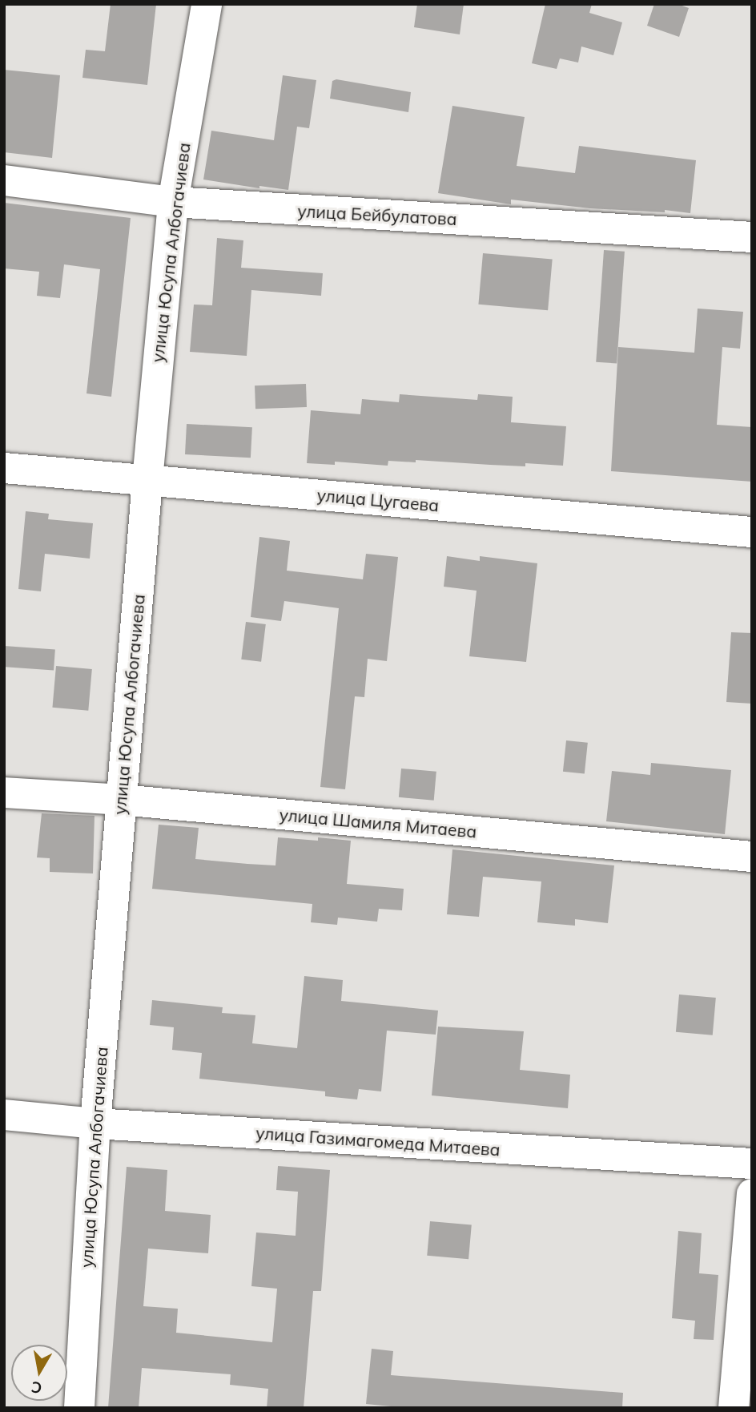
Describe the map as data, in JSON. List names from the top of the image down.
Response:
{
  "streets": {
    "street": [
      "улица Бейбулатова",
      "улица Юсупа Албогачиева",
      "улица Цугаева",
      "улица Шамиля Митаева",
      "улица Газимагомеда Митаева"
    ]
  },
  "crossings": [
    ["улица Бейбулатова", "улица Юсупа Албогачиева"],
    ["улица Юсупа Албогачиева", "улица Цугаева"],
    ["улица Юсупа Албогачиева", "улица Шамиля Митаева"],
    ["улица Юсупа Албогачиева", "улица Газимагомеда Митаева"]
  ],
  "north": "bottom"
}
